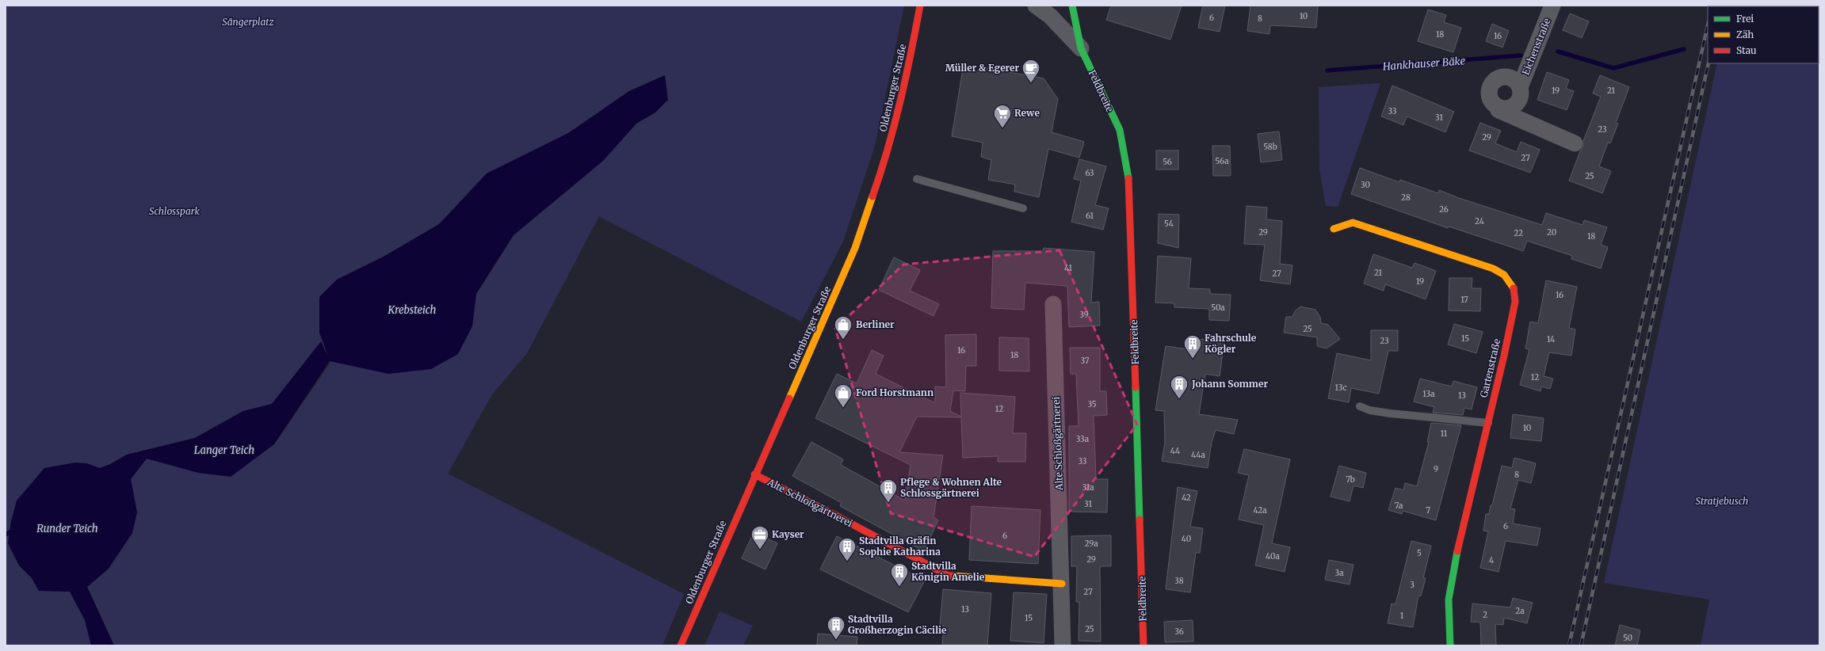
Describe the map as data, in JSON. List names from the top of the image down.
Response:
{
  "streets": {
    "street": [
      "Eichenstraße",
      "Oldenburger Straße",
      "Feldbreite",
      "Gartenstraße",
      "Alte Schloßgärtnerei"
    ]
  },
  "crossings": [
    ["Oldenburger Straße", "Alte Schloßgärtnerei"]
  ],
  "water": [
    "Hankhauser Bäke",
    "Krebsteich",
    "Langer Teich",
    "Runder Teich"
  ],
  "parks": ["Sängerplatz", "Schlosspark", "Stratjebusch"],
  "places": {
    "cafe": ["Müller & Egerer"],
    "supermarket": ["Rewe"],
    "shop": ["Berliner", "Ford Horstmann"],
    "building": [
      "Fahrschule Kögler",
      "Johann Sommer",
      "Pflege & Wohnen Alte Schlossgärtnerei",
      "Stadtvilla Gräfin Sophie Katharina",
      "Stadtvilla Königin Amelie",
      "Stadtvilla Großherzogin Cäcilie"
    ],
    "office": ["Kayser"]
  },
  "house_numbers": [
    "10",
    "6",
    "8",
    "18",
    "16",
    "19",
    "21",
    "33",
    "31",
    "23",
    "29",
    "58b",
    "27",
    "56a",
    "56",
    "63",
    "25",
    "30",
    "28",
    "26",
    "61",
    "24",
    "54",
    "29",
    "20",
    "22",
    "18",
    "41",
    "21",
    "27",
    "19",
    "16",
    "17",
    "50a",
    "39",
    "25",
    "15",
    "14",
    "23",
    "16",
    "18",
    "37",
    "12",
    "13c",
    "13a",
    "13",
    "35",
    "12",
    "10",
    "11",
    "33a",
    "44",
    "44a",
    "33",
    "9",
    "8",
    "7b",
    "31a",
    "42",
    "31",
    "7a",
    "42a",
    "7",
    "6",
    "6",
    "40",
    "29a",
    "5",
    "40a",
    "29",
    "4",
    "3a",
    "38",
    "3",
    "27",
    "13",
    "2a",
    "2",
    "1",
    "15",
    "25",
    "36",
    "50"
  ],
  "legend": ["Frei", "Zäh", "Stau"]
}
